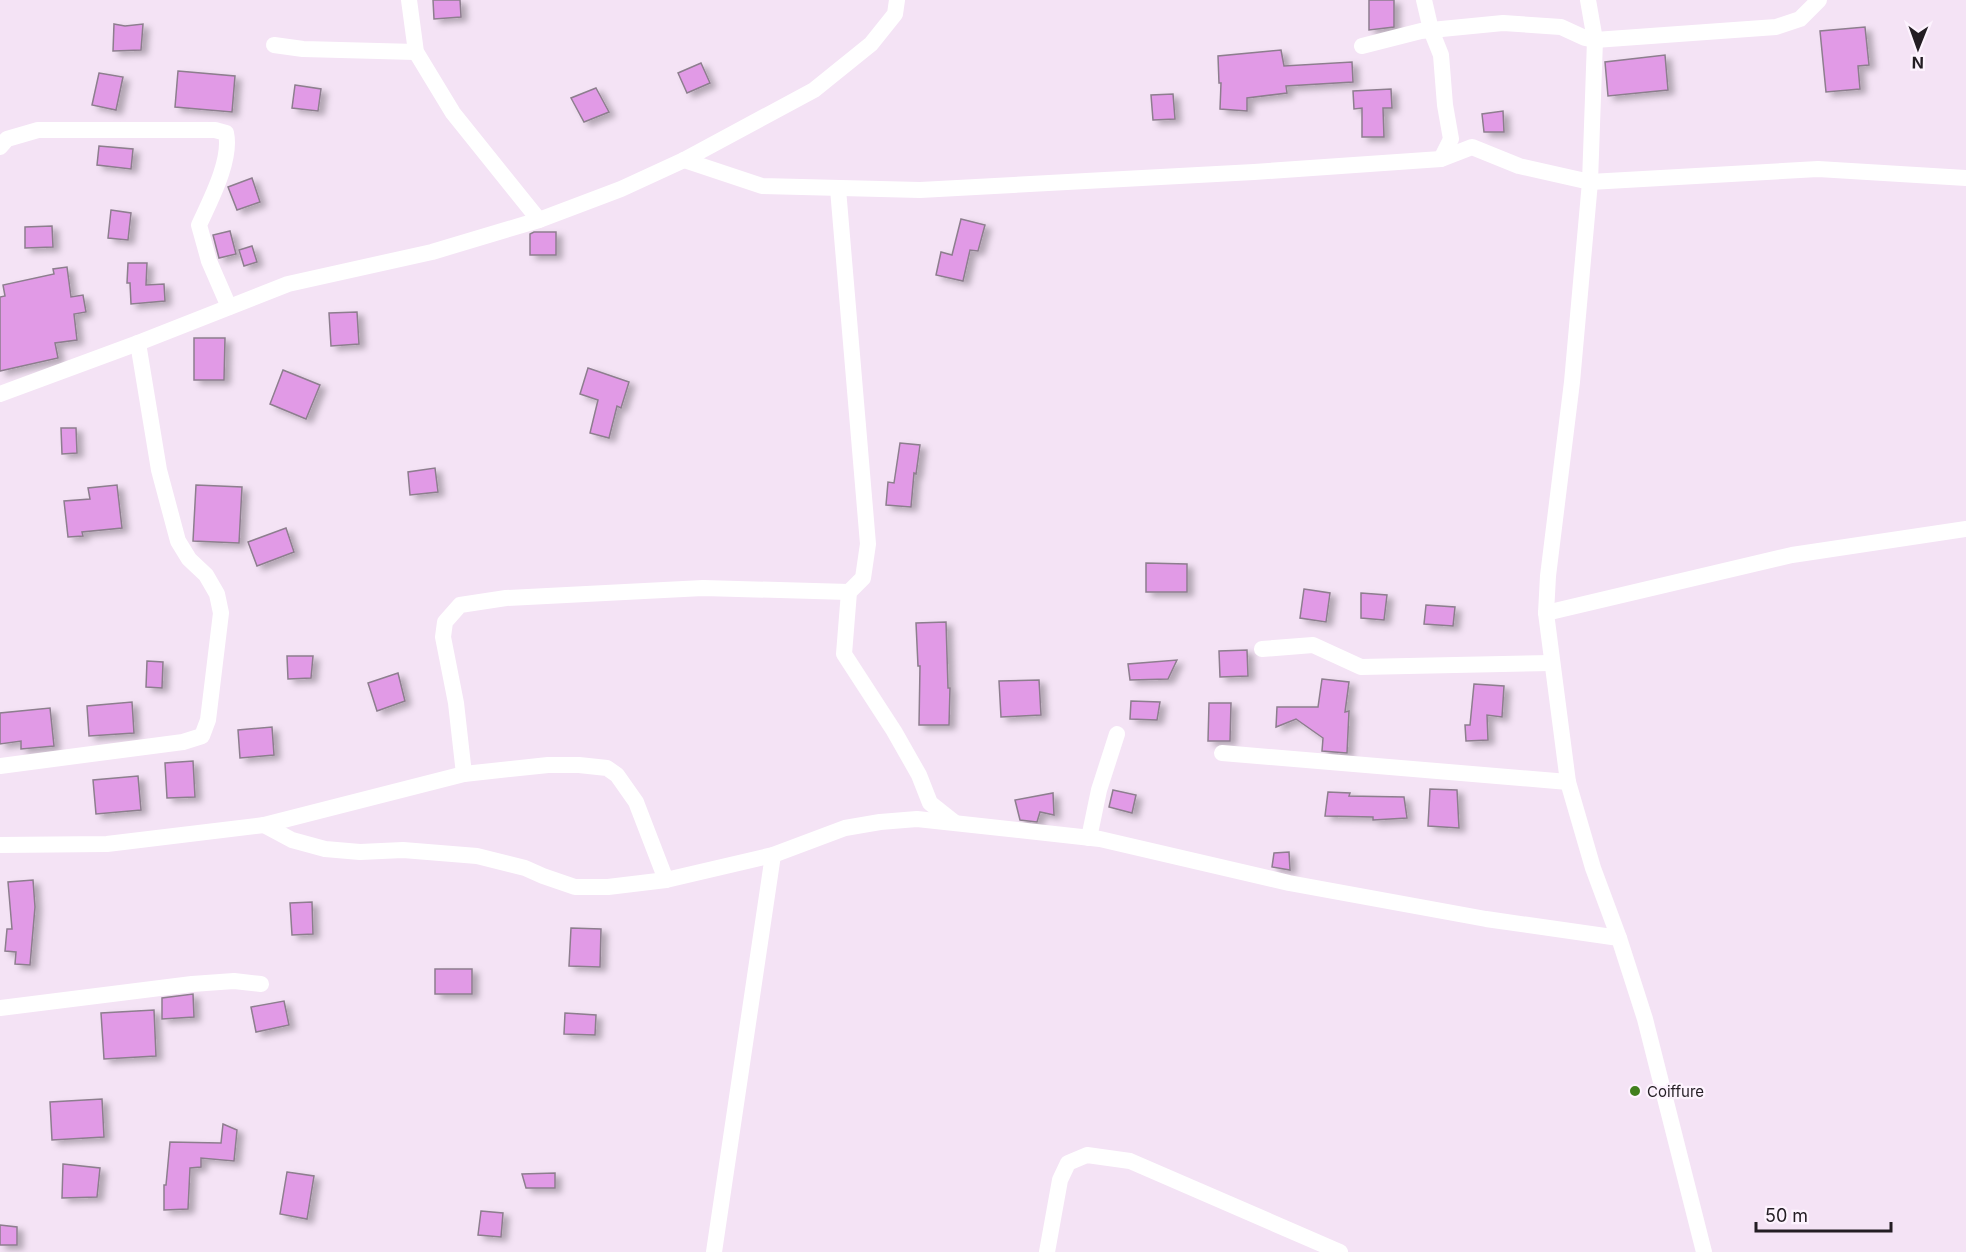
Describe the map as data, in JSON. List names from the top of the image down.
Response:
{
  "places": ["Coiffure"],
  "scale_bar": "50 m",
  "north": "bottom"
}
